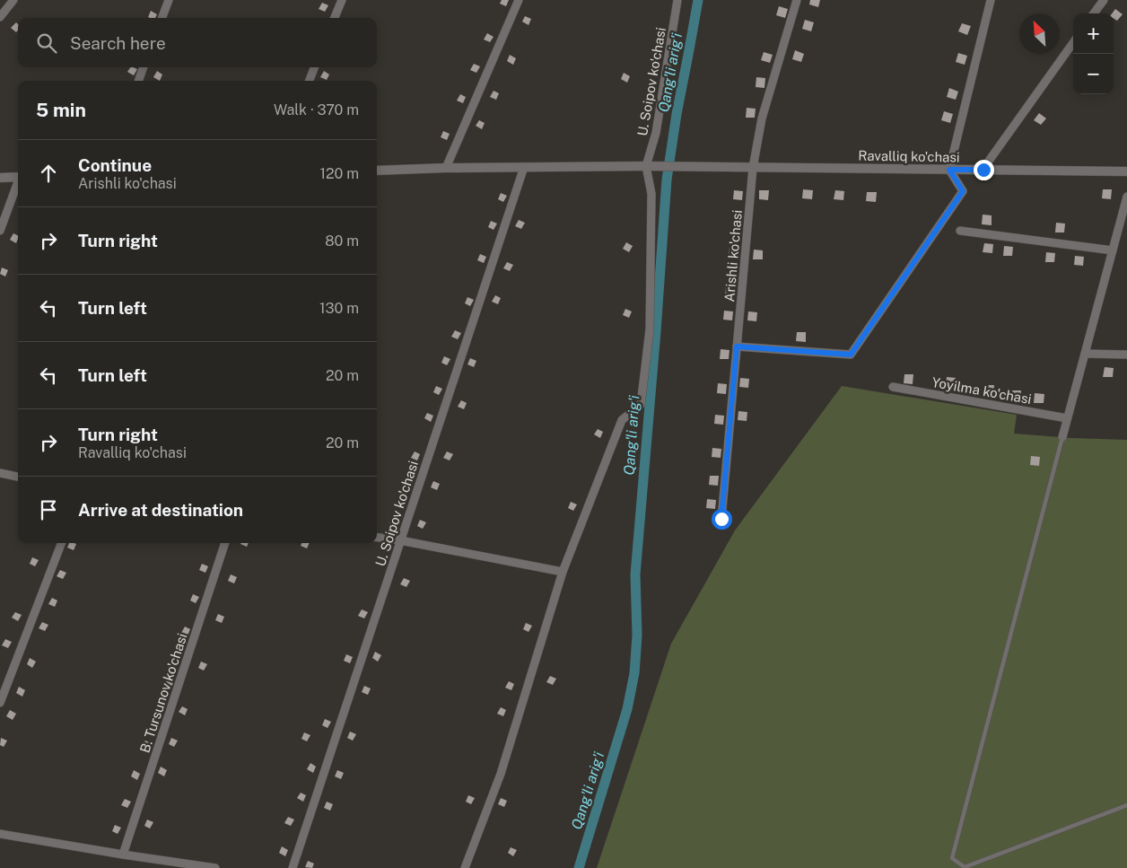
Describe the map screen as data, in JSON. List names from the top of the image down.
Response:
{
  "streets": {
    "street": [
      "U. Soipov ko'chasi",
      "Ravalliq ko'chasi",
      "Arishli ko'chasi",
      "Yoyilma ko'chasi",
      "B. Tursunov ko'chasi"
    ]
  },
  "crossings": [
    ["U. Soipov ko'chasi", "Ravalliq ko'chasi"],
    ["Ravalliq ko'chasi", "Arishli ko'chasi"]
  ],
  "water": ["Qang'li arig'i"],
  "north": "top left",
  "page": {
    "map_buttons": ["+", "−"],
    "search": "Search here",
    "heading": ["5 min", "Walk · 370 m"],
    "list": [
      ["Continue", "Arishli ko'chasi", "120 m"],
      ["Turn right", "80 m"],
      ["Turn left", "130 m"],
      ["Turn left", "20 m"],
      ["Turn right", "Ravalliq ko'chasi", "20 m"],
      "Arrive at destination"
    ]
  }
}
